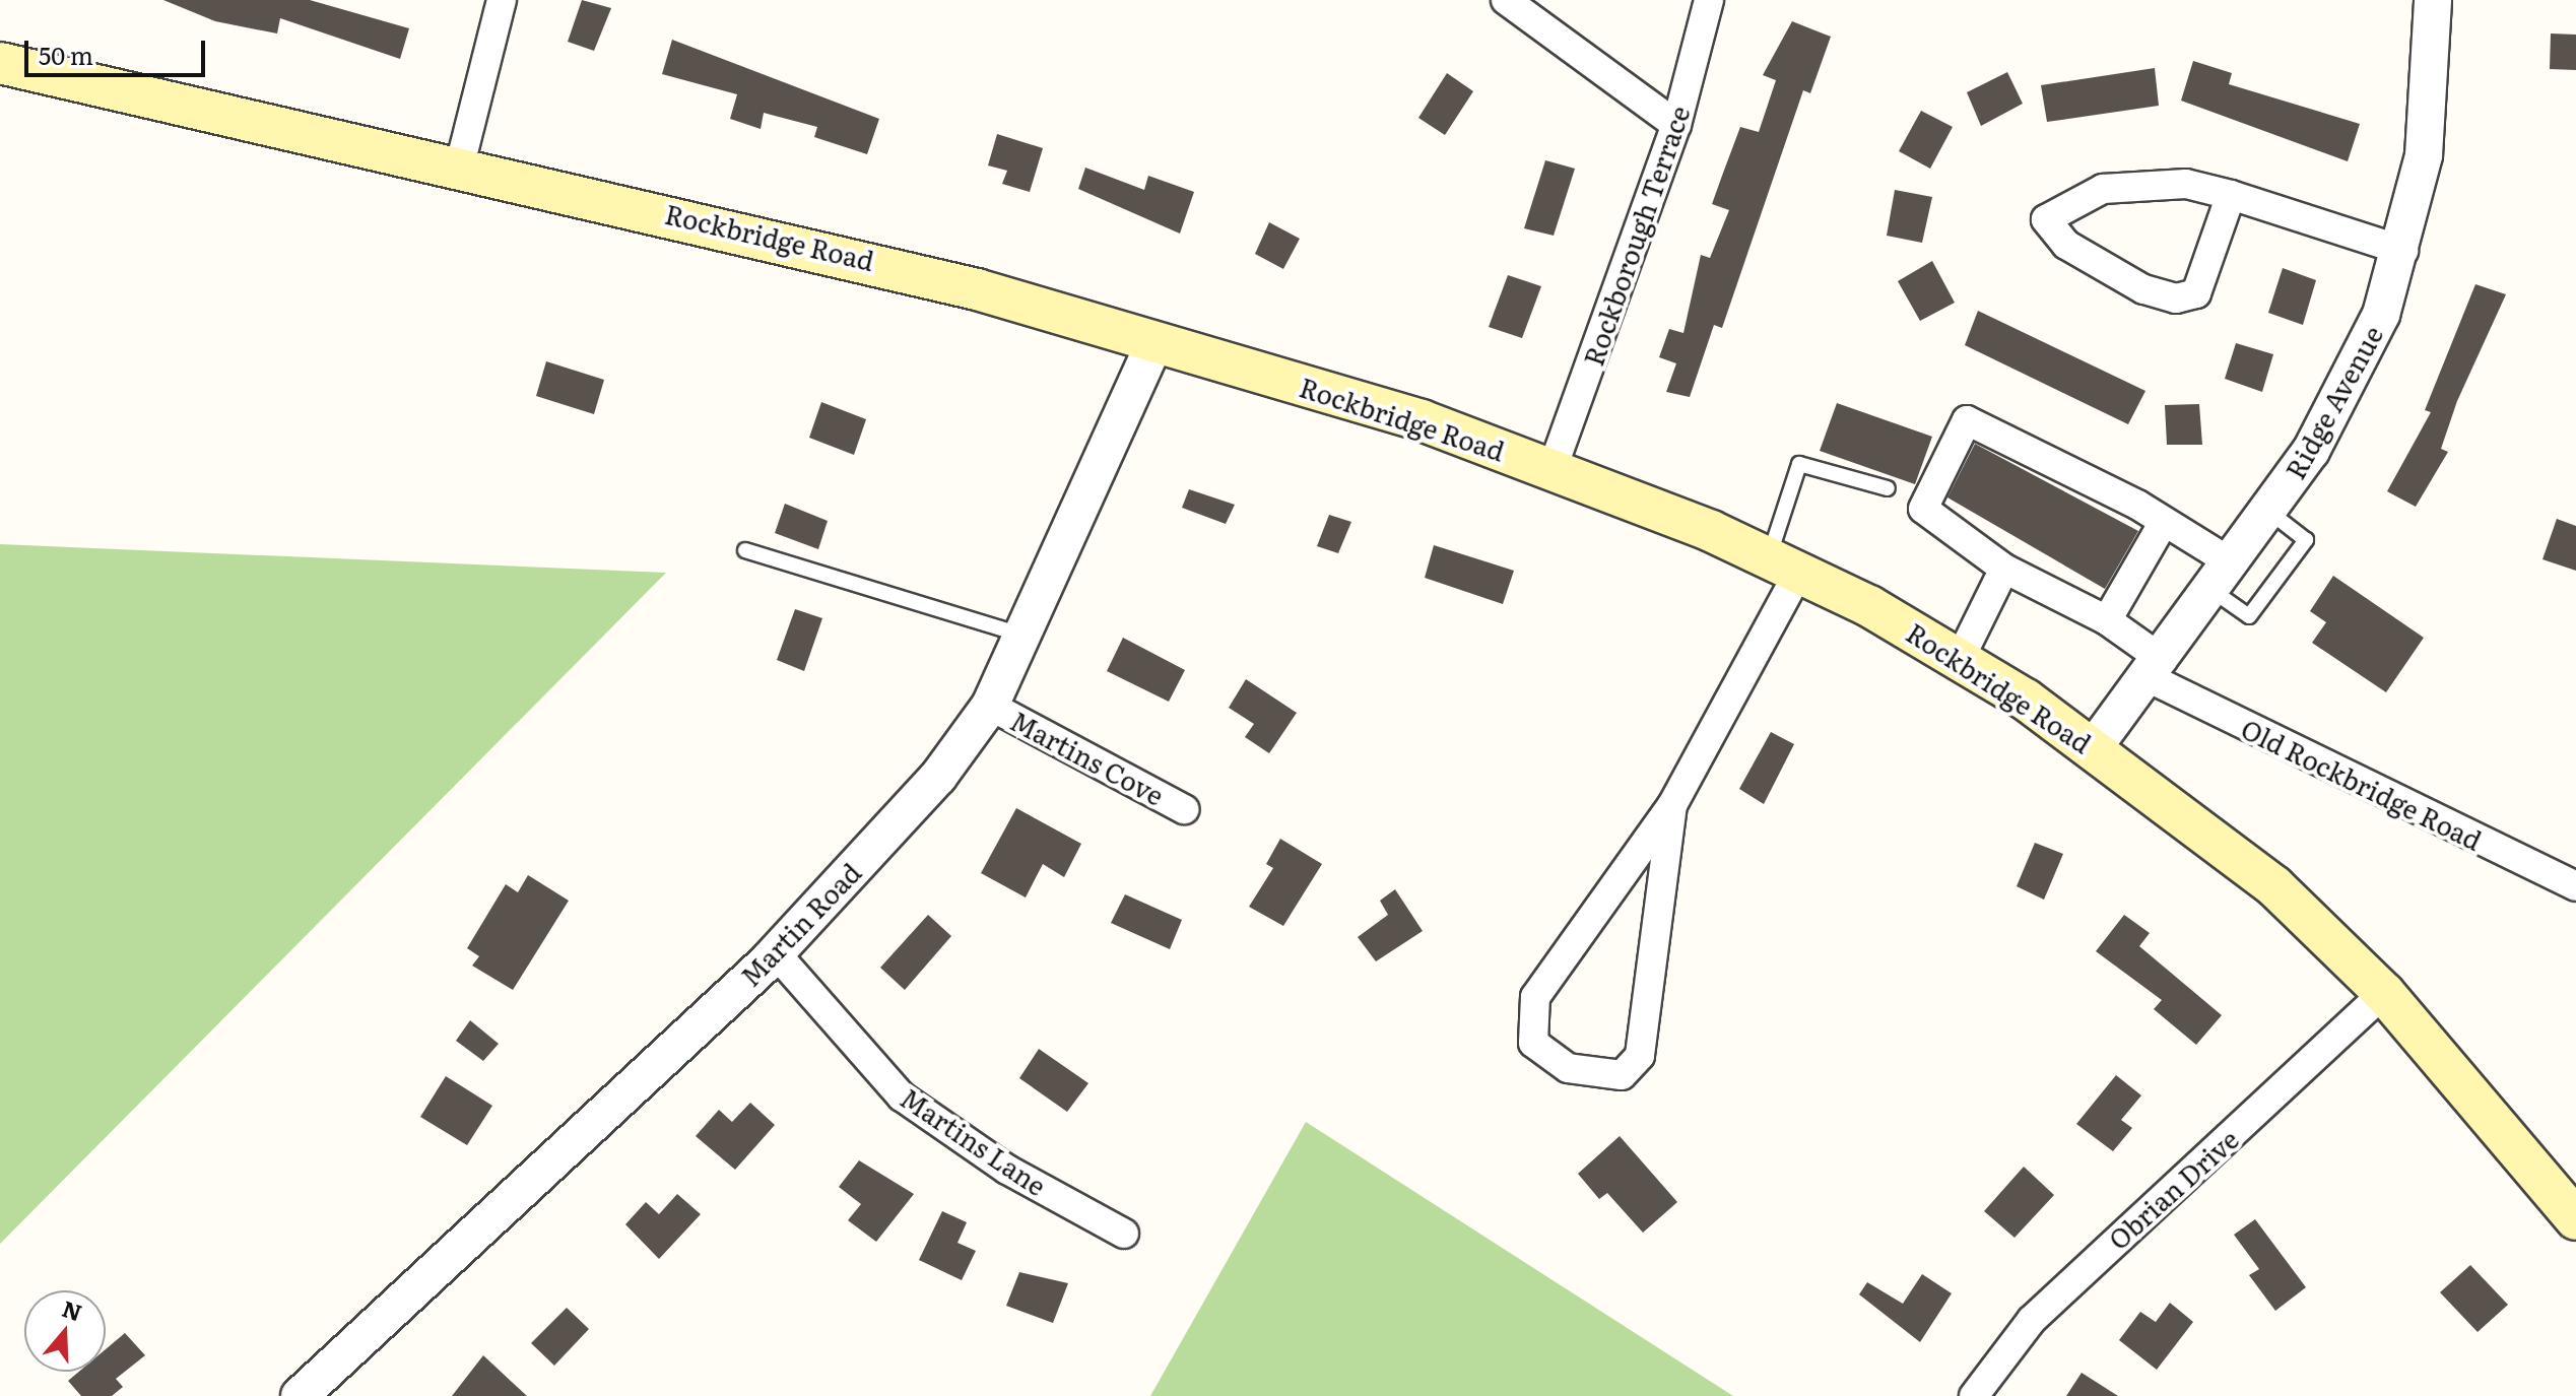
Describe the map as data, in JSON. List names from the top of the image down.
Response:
{
  "streets": {
    "main road": ["Rockbridge Road"],
    "street": [
      "Rockborough Terrace",
      "Ridge Avenue",
      "Martins Cove",
      "Old Rockbridge Road",
      "Martin Road",
      "Martins Lane",
      "Obrian Drive"
    ]
  },
  "crossings": [
    ["Rockborough Terrace", "Rockbridge Road"],
    ["Rockbridge Road", "Ridge Avenue"],
    ["Rockbridge Road", "Martin Road"],
    ["Rockbridge Road", "Obrian Drive"],
    ["Ridge Avenue", "Old Rockbridge Road"],
    ["Martins Cove", "Martin Road"],
    ["Martin Road", "Martins Lane"]
  ],
  "scale_bar": "50 m",
  "north": "top"
}
